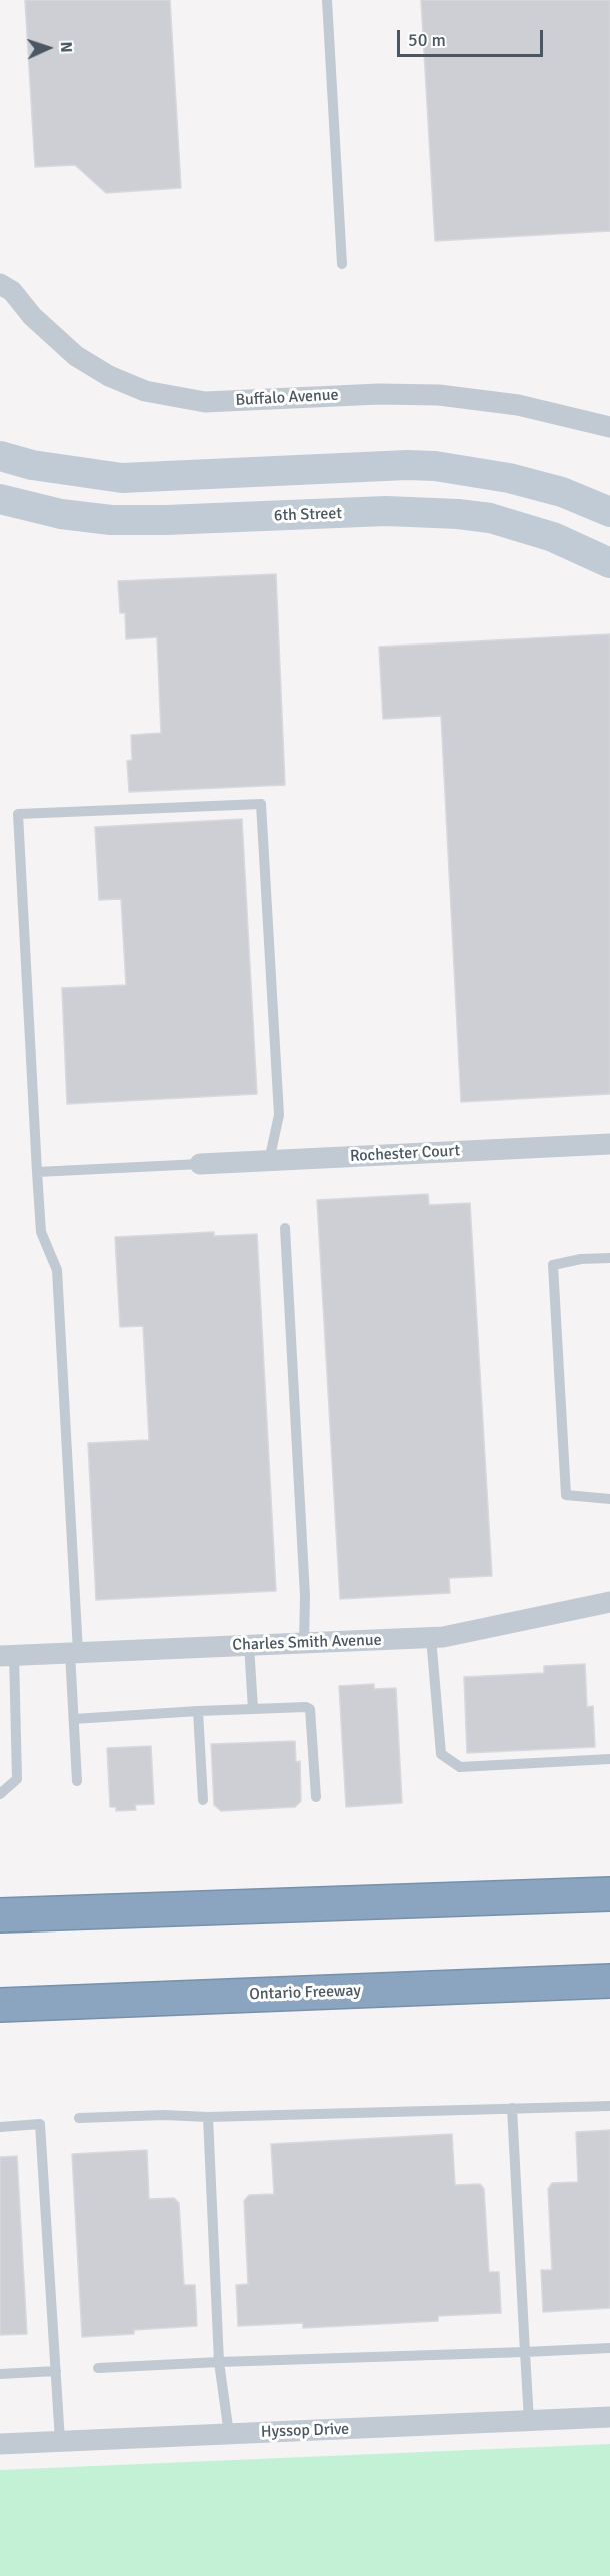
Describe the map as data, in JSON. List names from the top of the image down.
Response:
{
  "streets": {
    "highway": ["Ontario Freeway"],
    "main road": ["6th Street"],
    "street": [
      "Buffalo Avenue",
      "Rochester Court",
      "Charles Smith Avenue",
      "Hyssop Drive"
    ]
  },
  "scale_bar": "50 m",
  "north": "right"
}
